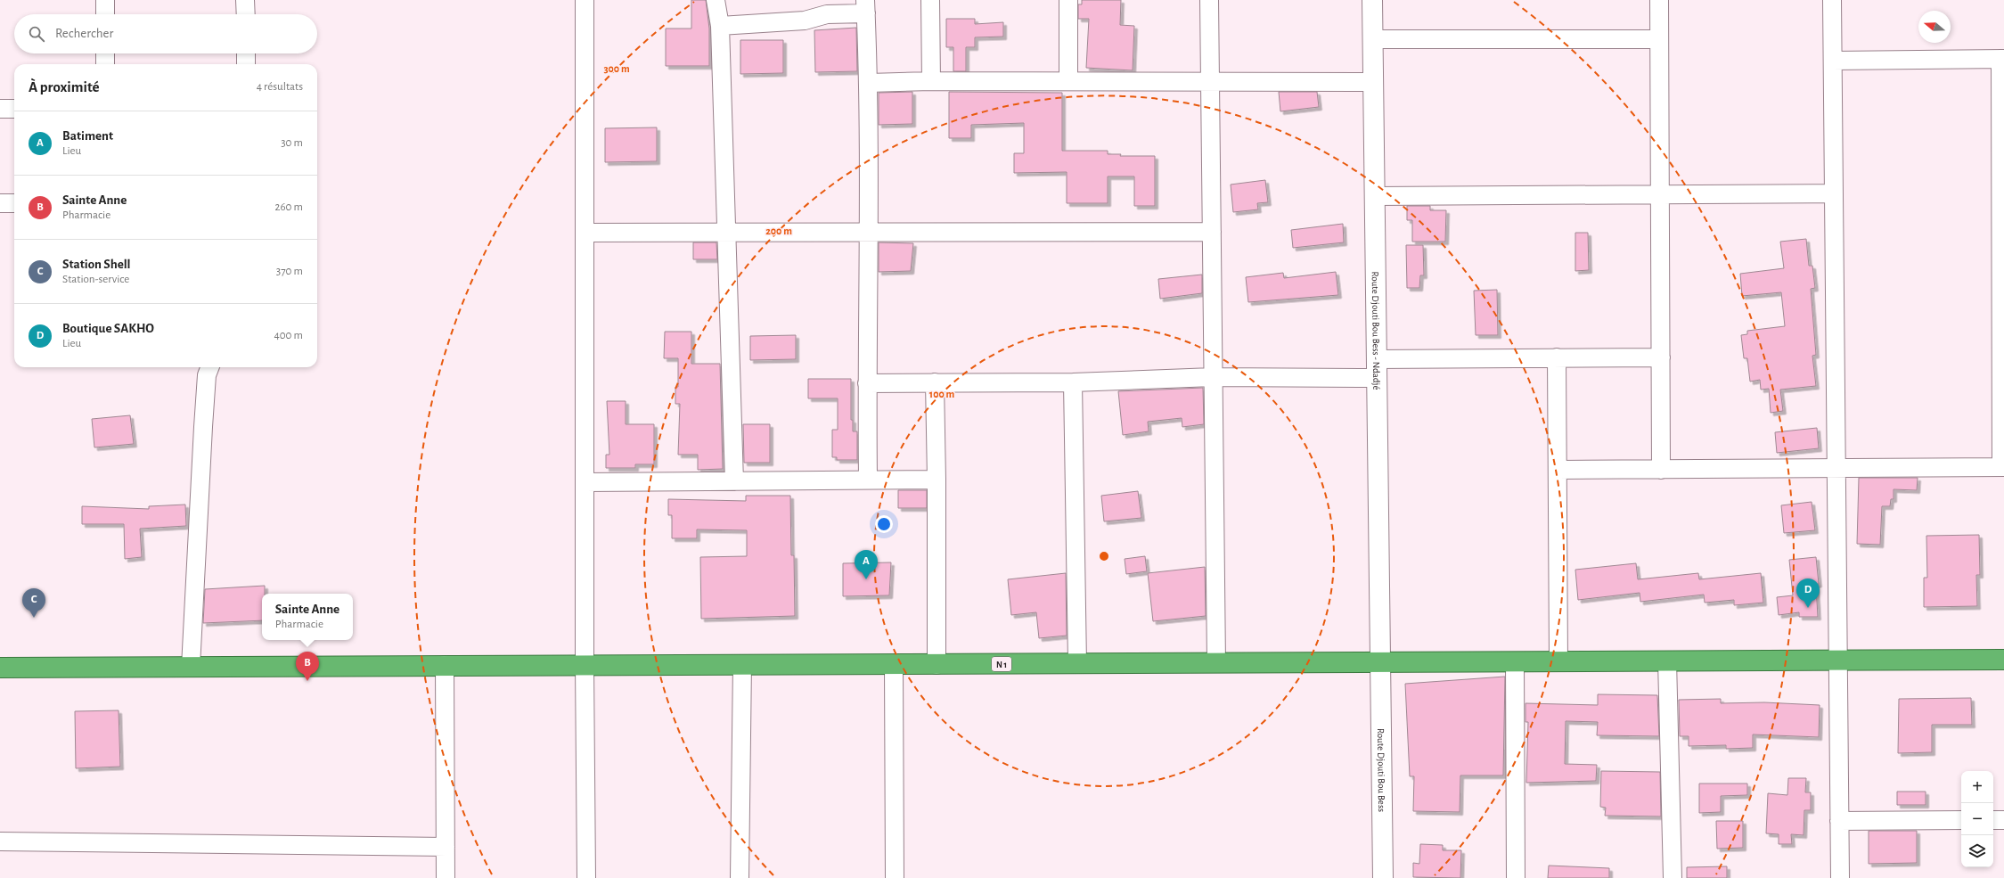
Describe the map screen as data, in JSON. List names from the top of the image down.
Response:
{
  "streets": {
    "highway": ["N 1"],
    "main road": ["Route Djouti Bou Bess - Ndadjé", "Route Djouti Bou Bess"]
  },
  "crossings": [
    ["Route Djouti Bou Bess - Ndadjé", "N 1"],
    ["Route Djouti Bou Bess - Ndadjé", "Route Djouti Bou Bess"],
    ["N 1", "Route Djouti Bou Bess"]
  ],
  "north": "left",
  "page": {
    "search": "Rechercher",
    "heading": ["À proximité", "4 résultats"],
    "list": [
      {
        "mark": "A",
        "name": "Batiment",
        "note": "Lieu",
        "value": "30 m"
      },
      {
        "mark": "B",
        "name": "Sainte Anne",
        "note": "Pharmacie",
        "value": "260 m"
      },
      {
        "mark": "C",
        "name": "Station Shell",
        "note": "Station-service",
        "value": "370 m"
      },
      {
        "mark": "D",
        "name": "Boutique SAKHO",
        "note": "Lieu",
        "value": "400 m"
      }
    ],
    "pins": [
      "A",
      "D",
      "C",
      "B"
    ],
    "popup": ["Sainte Anne", "Pharmacie"],
    "map_buttons": ["+", "−"]
  },
  "rings": ["300 m", "200 m", "100 m"]
}
